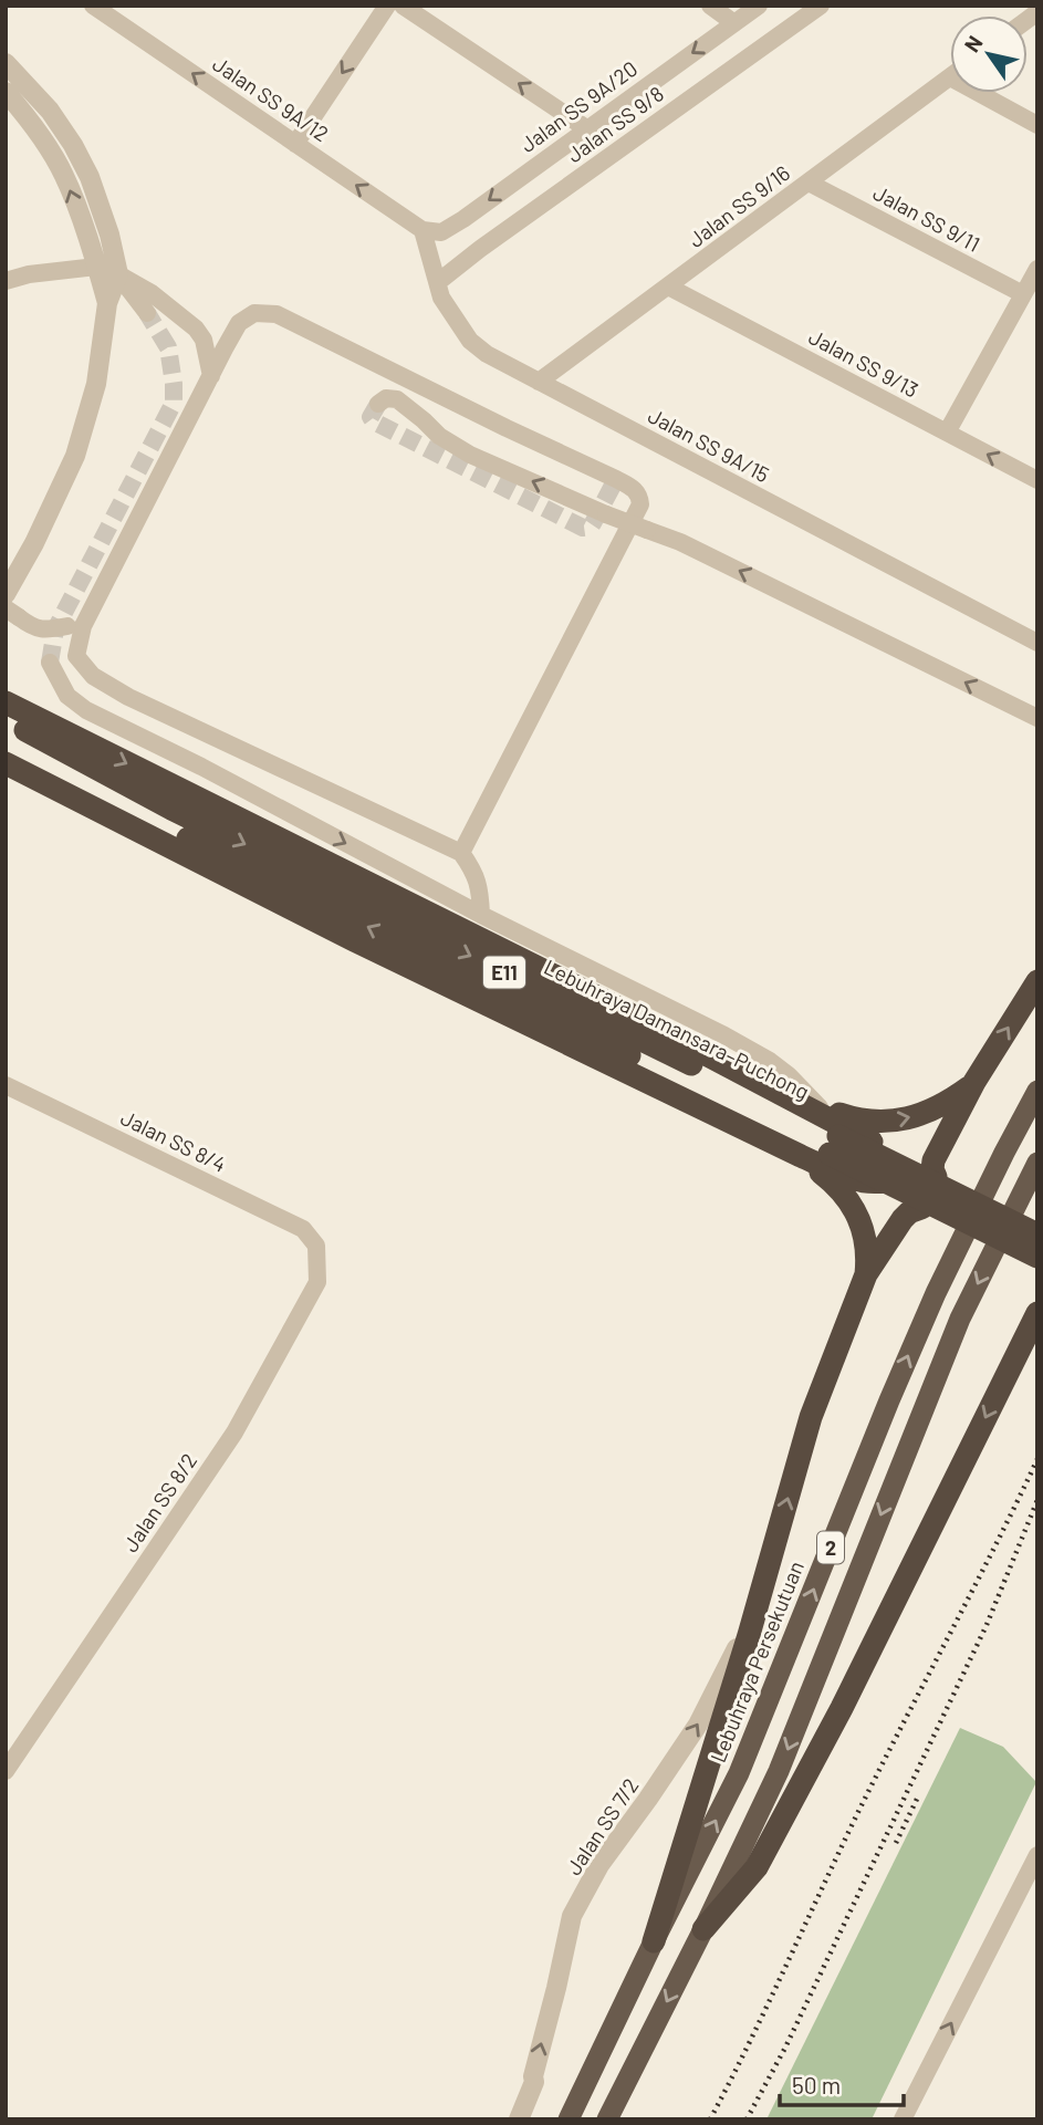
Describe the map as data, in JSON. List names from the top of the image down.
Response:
{
  "streets": {
    "highway": [
      "E11",
      "Lebuhraya Damansara–Puchong",
      "2",
      "Lebuhraya Persekutuan"
    ],
    "street": [
      "Jalan SS 9A/12",
      "Jalan SS 9A/20",
      "Jalan SS 9/8",
      "Jalan SS 9/16",
      "Jalan SS 9/11",
      "Jalan SS 9/13",
      "Jalan SS 9A/15",
      "Jalan SS 8/4",
      "Jalan SS 8/2",
      "Jalan SS 7/2"
    ]
  },
  "crossings": [
    ["Jalan SS 9A/12", "Jalan SS 9A/20"],
    ["Jalan SS 9A/12", "Jalan SS 9A/15"],
    ["Jalan SS 9A/20", "Jalan SS 9A/15"],
    ["Jalan SS 9/8", "Jalan SS 9A/15"],
    ["Jalan SS 9/16", "Jalan SS 9/11"],
    ["Jalan SS 9/16", "Jalan SS 9/13"],
    ["Jalan SS 9/16", "Jalan SS 9A/15"],
    ["Jalan SS 8/4", "Jalan SS 8/2"]
  ],
  "one_way": ["Jalan SS 9A/12", "Jalan SS 9A/20", "Jalan SS 7/2"],
  "scale_bar": "50 m",
  "north": "top left"
}
